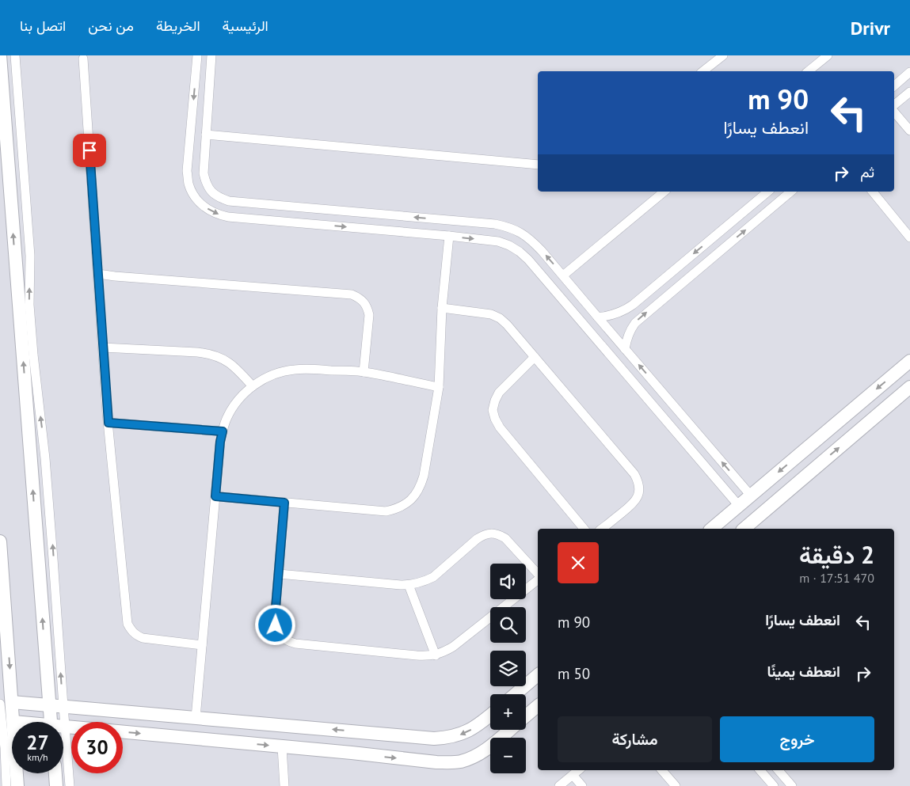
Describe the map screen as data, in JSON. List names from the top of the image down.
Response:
{
  "page": {
    "header": "Drivr",
    "nav": [
      "الرئيسية",
      "الخريطة",
      "من نحن",
      "اتصل بنا"
    ],
    "turn": ["90 m", "انعطف يسارًا"],
    "then": "ثم",
    "heading": ["2 دقيقة", "470 m · 17:51"],
    "map_buttons": ["+", "−"],
    "list": [
      {
        "name": "انعطف يسارًا",
        "value": "90 m"
      },
      {
        "name": "انعطف يمينًا",
        "value": "50 m"
      }
    ],
    "buttons": ["خروج", "مشاركة"],
    "speed": "27 km/h",
    "limit": "30"
  }
}
